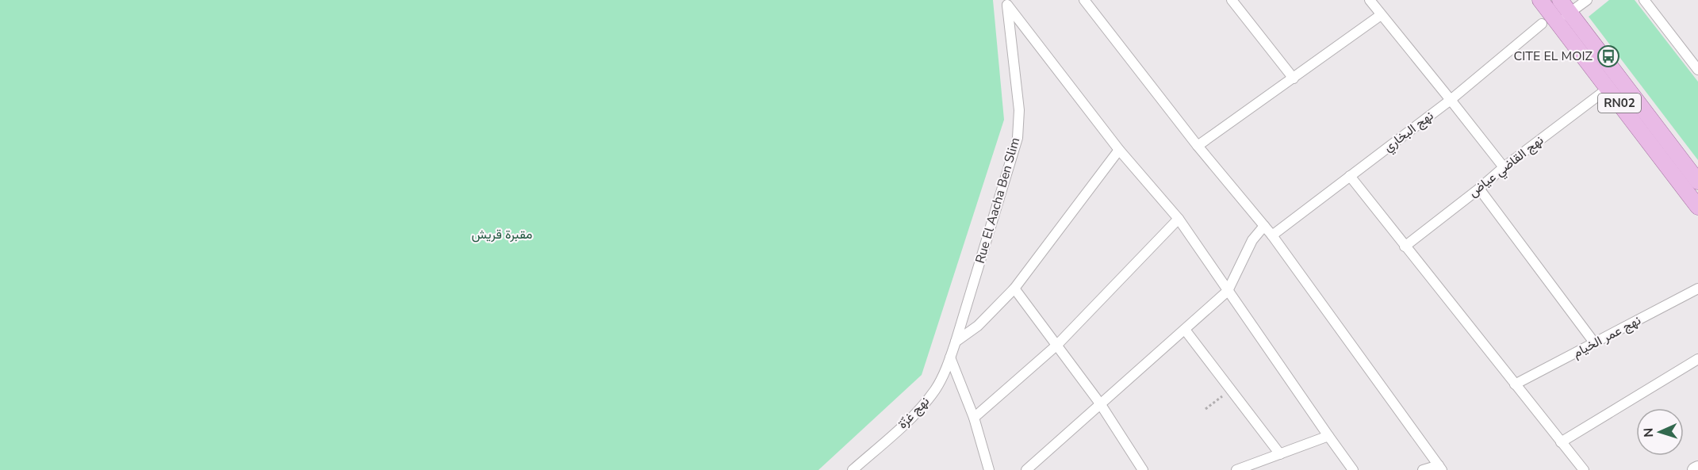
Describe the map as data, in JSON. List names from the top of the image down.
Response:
{
  "streets": {
    "main road": ["RN02"],
    "street": [
      "نهج البخاري",
      "نهج القاضي عياض",
      "Rue El Aacha Ben Slim",
      "نهج عمر الخيام",
      "نهج غزّة"
    ]
  },
  "crossings": [
    ["RN02", "نهج البخاري"],
    ["RN02", "نهج القاضي عياض"],
    ["Rue El Aacha Ben Slim", "نهج غزّة"]
  ],
  "parks": ["مقبرة قريش"],
  "places": {
    "bus stop": ["CITE EL MOIZ"]
  },
  "north": "left"
}
